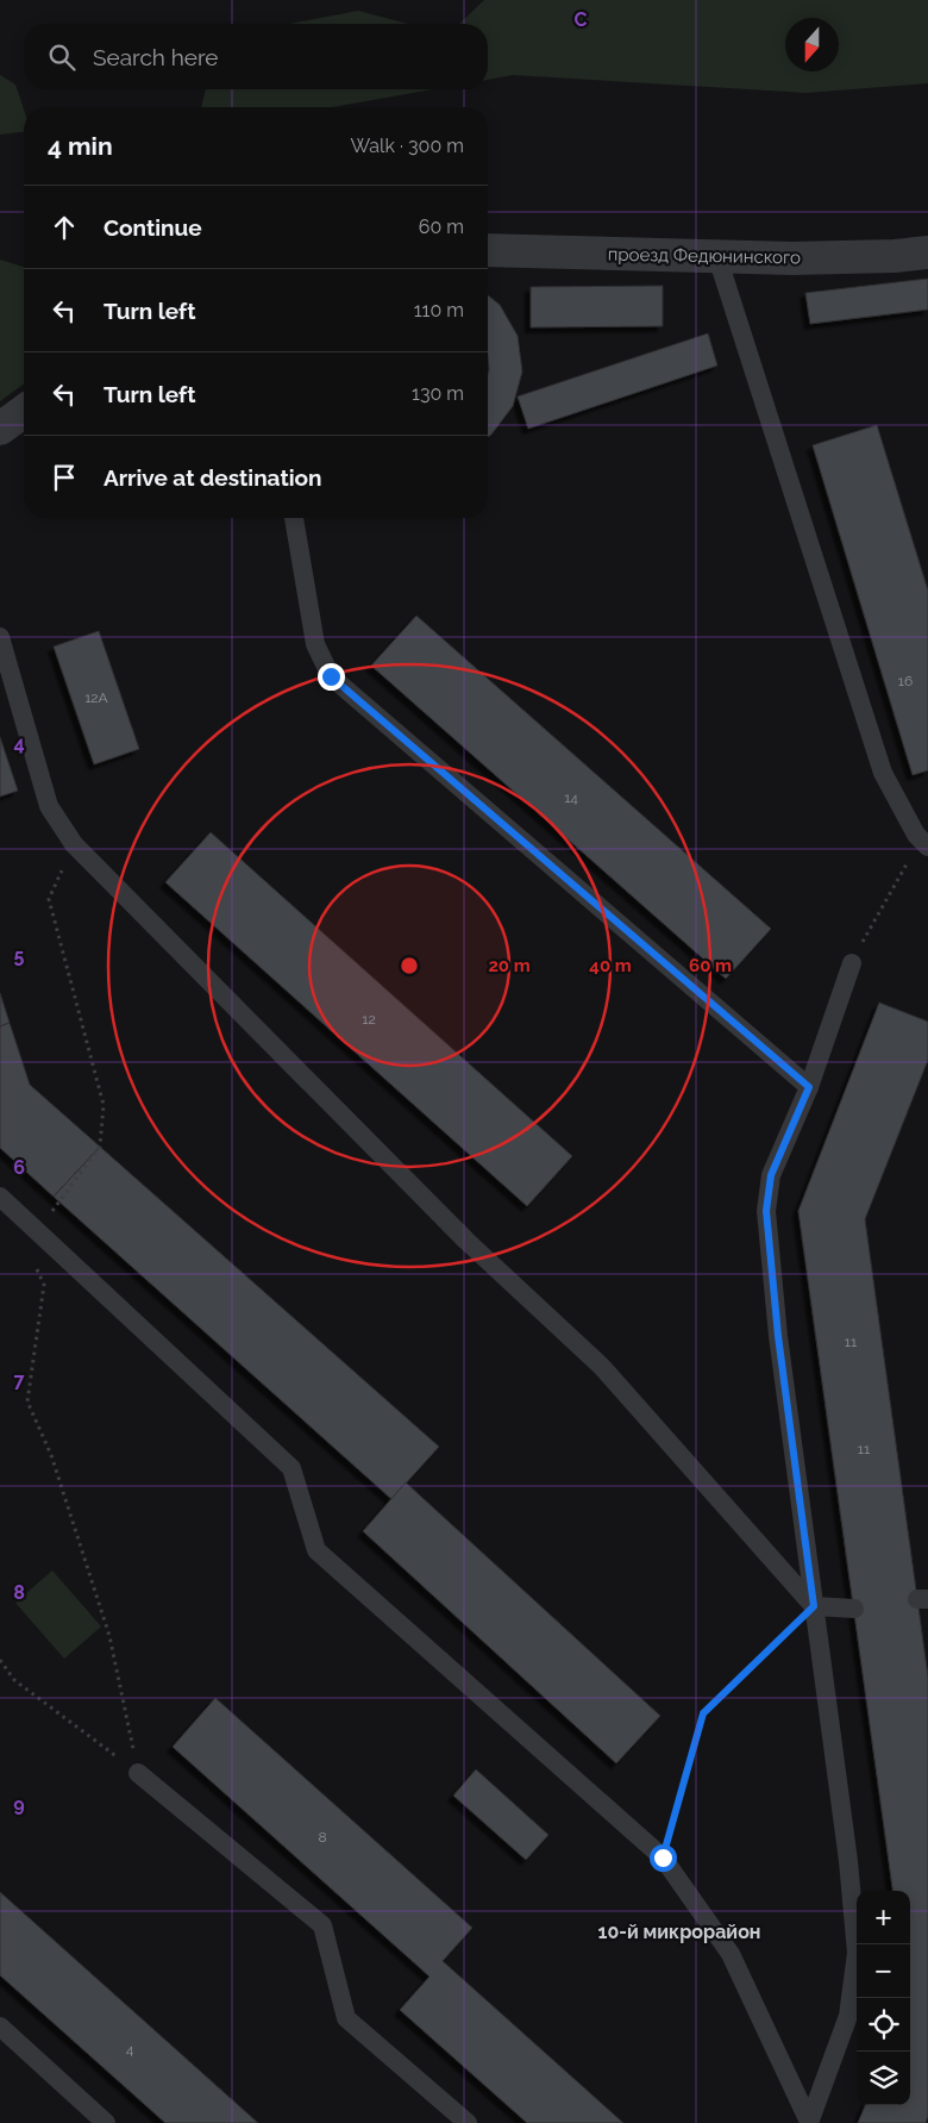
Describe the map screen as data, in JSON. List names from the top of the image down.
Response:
{
  "streets": {
    "street": ["проезд Федюнинского"]
  },
  "districts": ["10-й микрорайон"],
  "house_numbers": [
    "16",
    "12А",
    "14",
    "12",
    "11",
    "11",
    "8",
    "4"
  ],
  "north": "bottom",
  "page": {
    "search": "Search here",
    "heading": ["4 min", "Walk · 300 m"],
    "list": [
      ["Continue", "60 m"],
      ["Turn left", "110 m"],
      ["Turn left", "130 m"],
      "Arrive at destination"
    ],
    "map_buttons": ["+", "−"]
  },
  "grid": {
    "columns": ["C"],
    "rows": [
      "4",
      "5",
      "6",
      "7",
      "8",
      "9"
    ]
  },
  "rings": ["20 m", "40 m", "60 m"]
}
